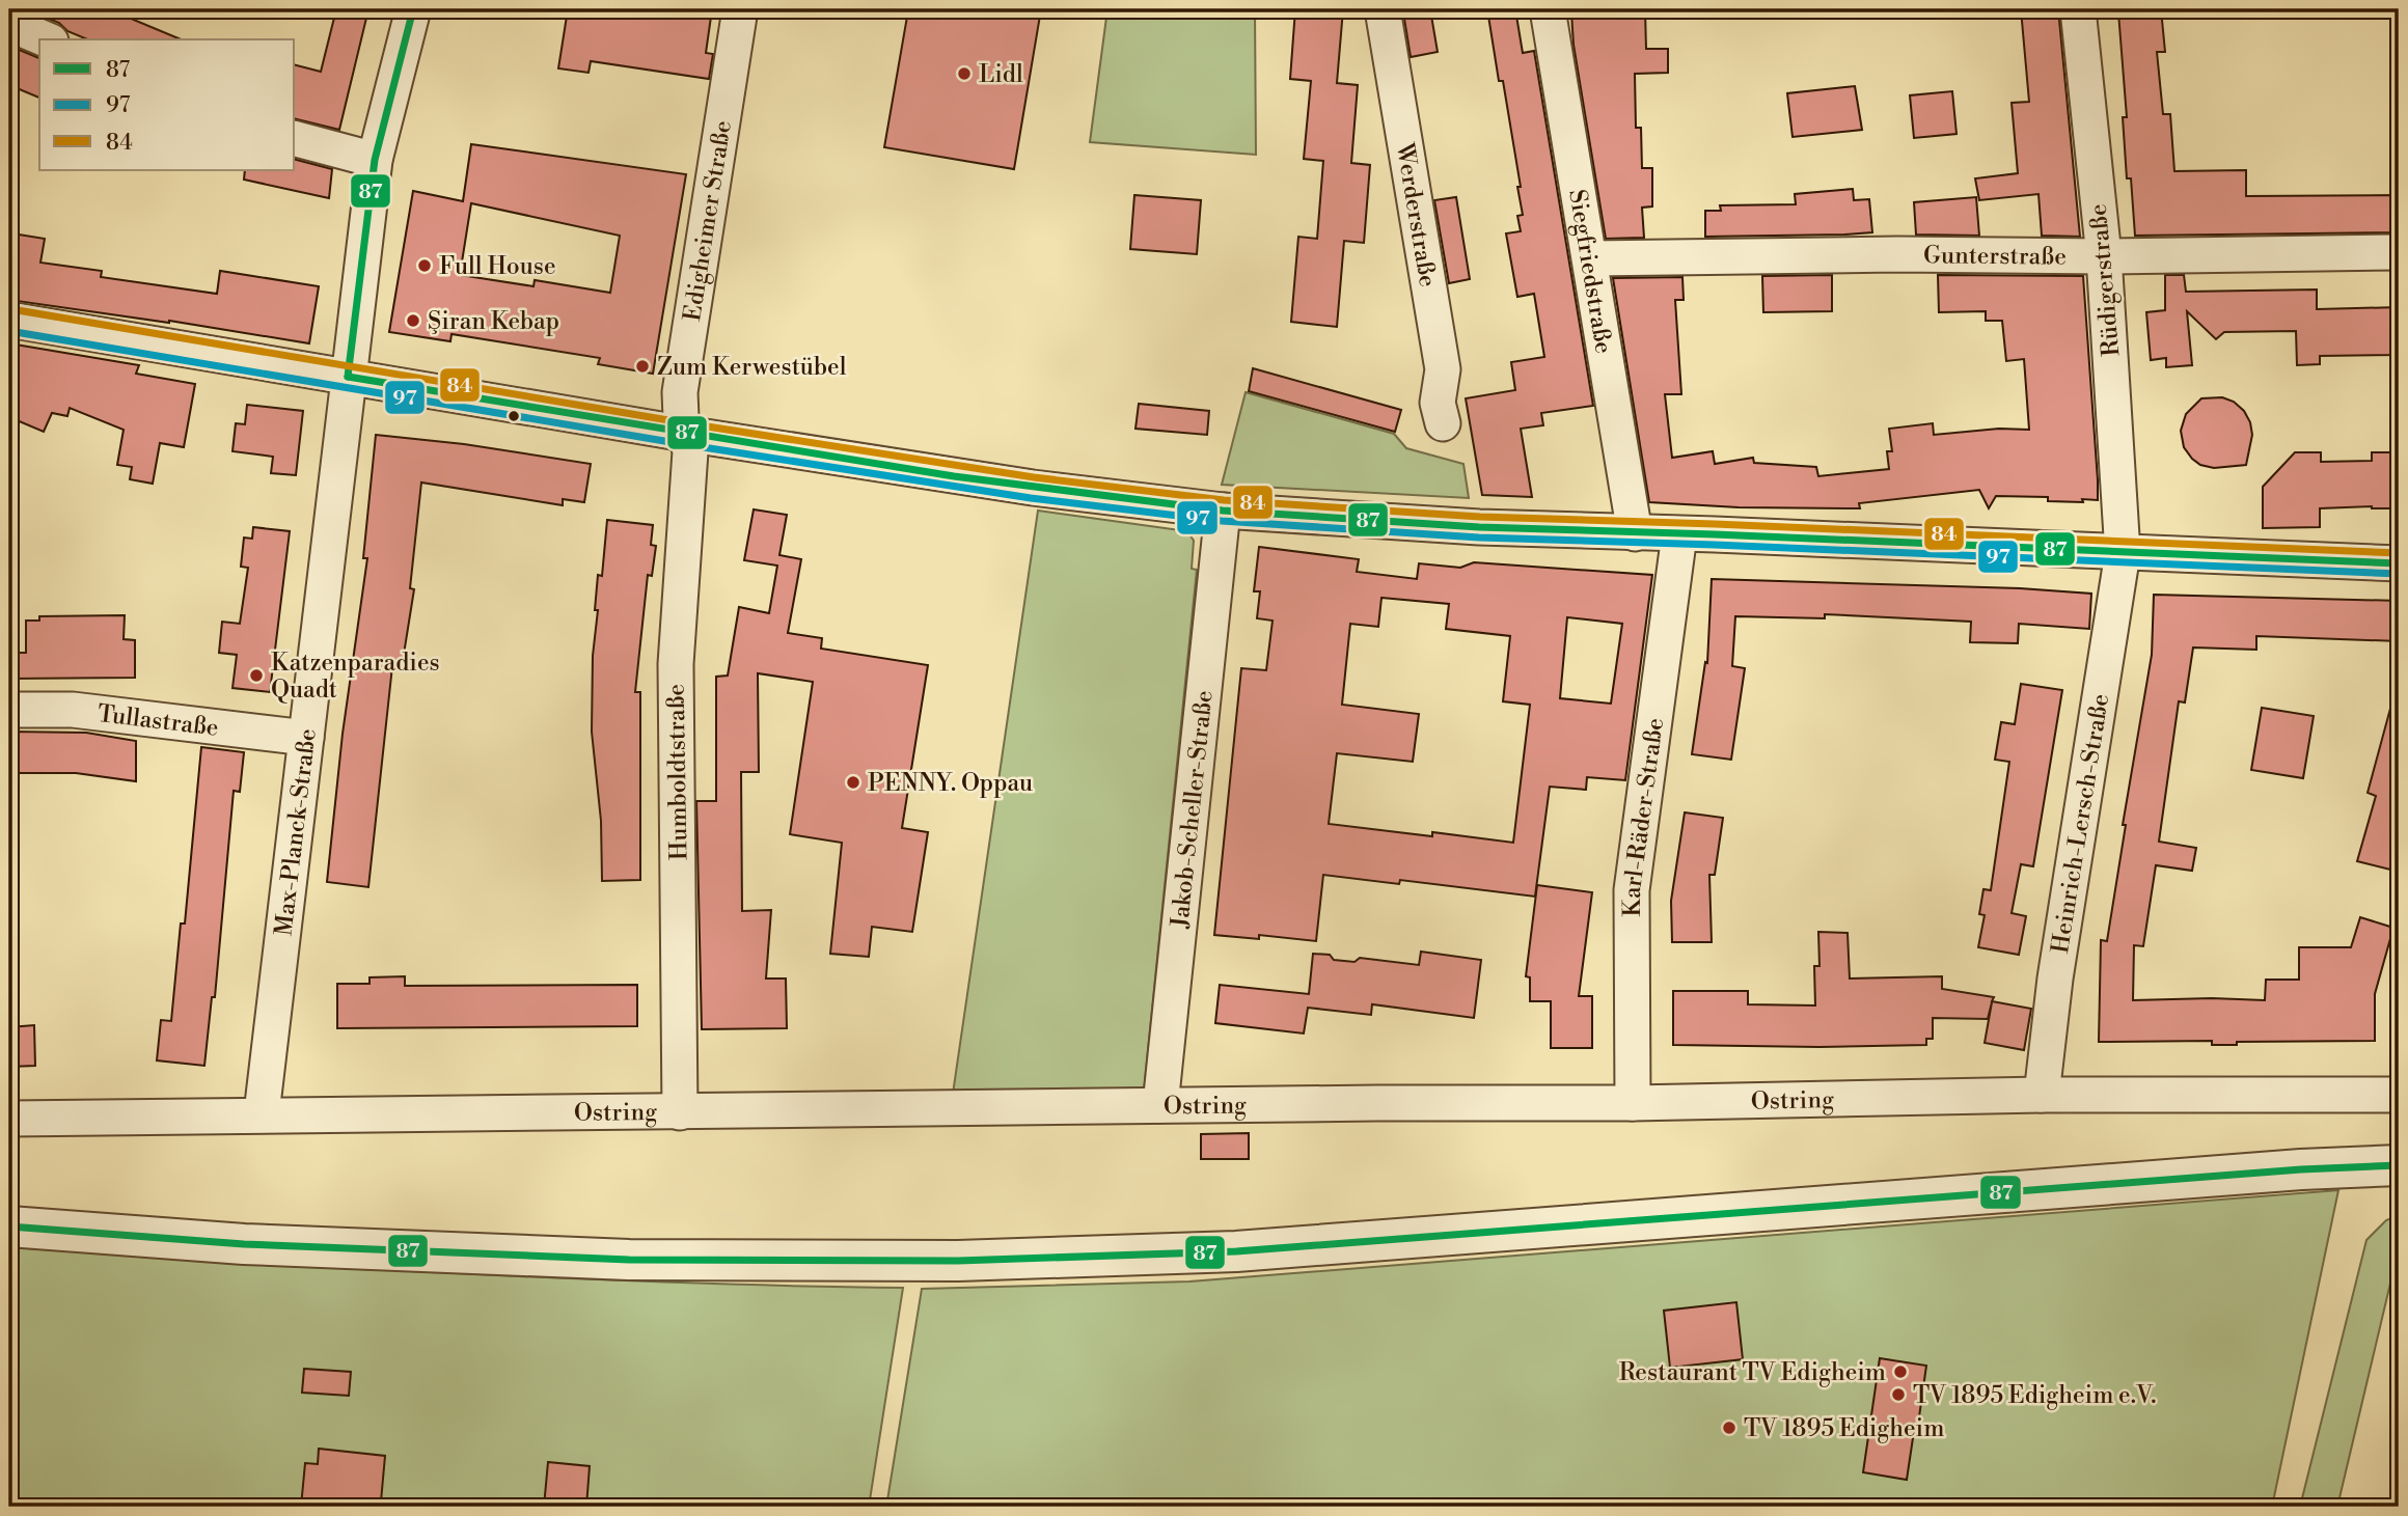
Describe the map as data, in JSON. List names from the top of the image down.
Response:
{
  "streets": {
    "street": [
      "Werderstraße",
      "Edigheimer Straße",
      "Gunterstraße",
      "Siegfriedstraße",
      "Rüdigerstraße",
      "Tullastraße",
      "Humboldtstraße",
      "Jakob-Scheller-Straße",
      "Karl-Räder-Straße",
      "Heinrich-Lersch-Straße",
      "Max-Planck-Straße",
      "Ostring"
    ]
  },
  "crossings": [
    ["Edigheimer Straße", "Humboldtstraße"],
    ["Gunterstraße", "Siegfriedstraße"],
    ["Gunterstraße", "Rüdigerstraße"],
    ["Rüdigerstraße", "Heinrich-Lersch-Straße"],
    ["Tullastraße", "Max-Planck-Straße"],
    ["Humboldtstraße", "Ostring"],
    ["Jakob-Scheller-Straße", "Ostring"],
    ["Karl-Räder-Straße", "Ostring"],
    ["Heinrich-Lersch-Straße", "Ostring"],
    ["Max-Planck-Straße", "Ostring"]
  ],
  "places": [
    "Lidl",
    "Full House",
    "Şiran Kebap",
    "Zum Kerwestübel",
    "Katzenparadies Quadt",
    "PENNY. Oppau",
    "Restaurant TV Edigheim",
    "TV 1895 Edigheim e.V.",
    "TV 1895 Edigheim"
  ],
  "lines": ["transit line 87", "transit line 84", "transit line 97"],
  "legend": ["87", "97", "84"]
}
